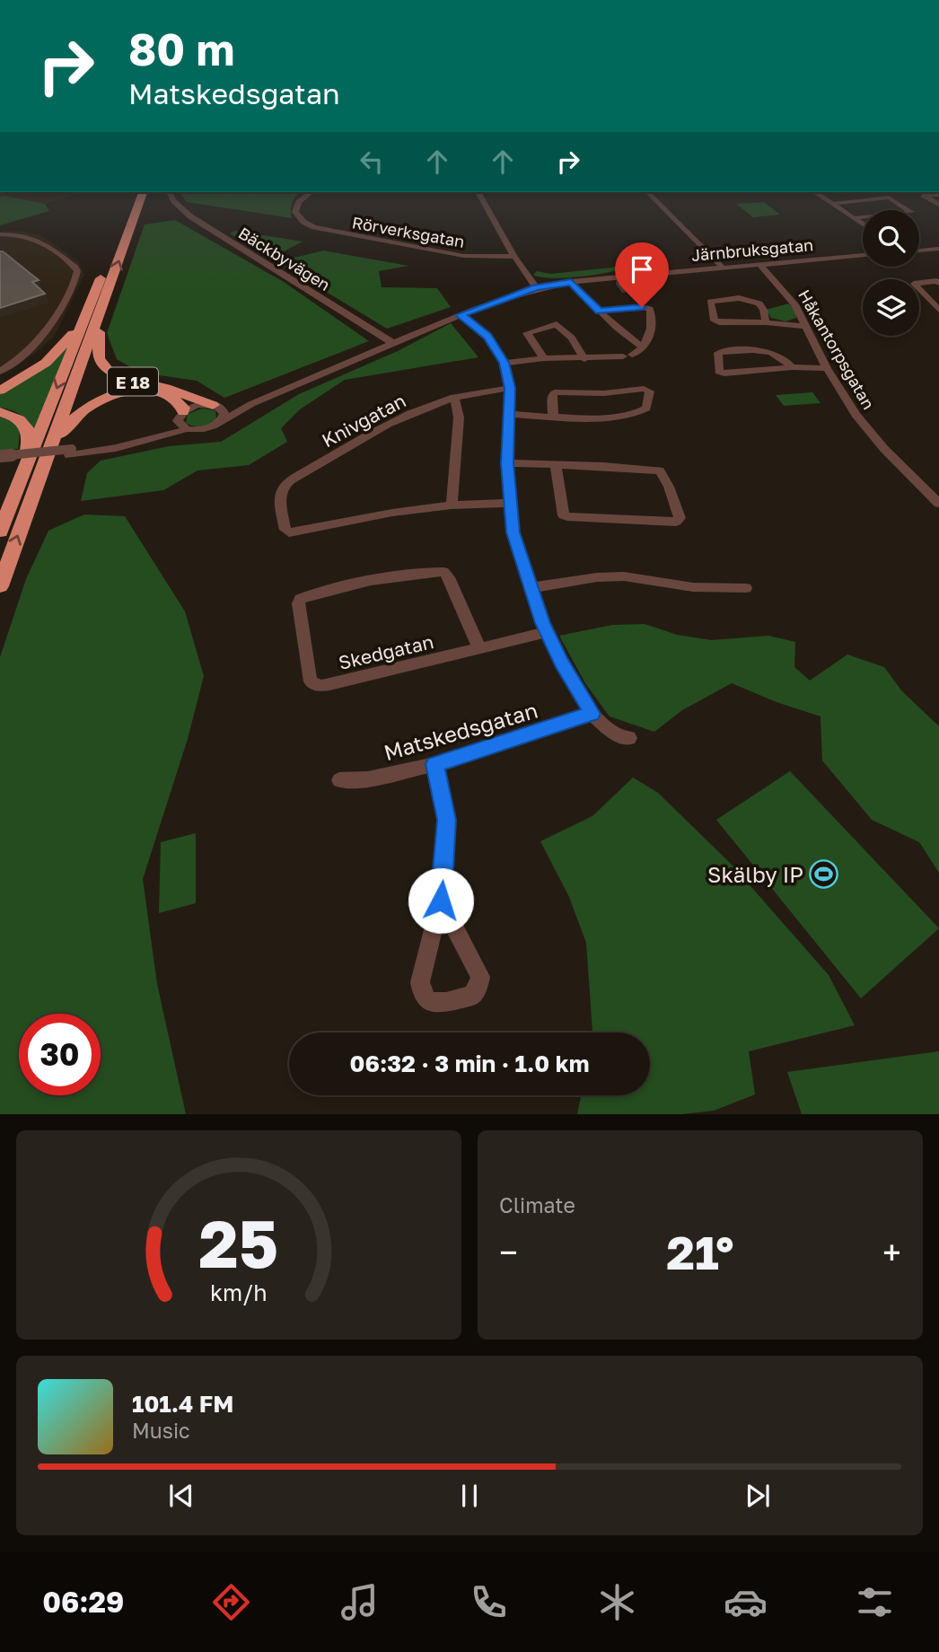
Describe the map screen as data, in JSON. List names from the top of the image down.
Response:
{
  "streets": {
    "highway": ["E 18"],
    "street": [
      "Rörverksgatan",
      "Järnbruksgatan",
      "Bäckbyvägen",
      "Håkantorpsgatan",
      "Knivgatan",
      "Skedgatan",
      "Matskedsgatan"
    ]
  },
  "crossings": [
    ["Järnbruksgatan", "Bäckbyvägen"],
    ["Järnbruksgatan", "Håkantorpsgatan"],
    ["Järnbruksgatan", "E 18"]
  ],
  "places": {
    "sports": ["Skälby IP"]
  },
  "page": {
    "turn": ["80 m", "Matskedsgatan"],
    "limit": "30",
    "trip": "06:32 · 3 min · 1.0 km",
    "tile": "Climate",
    "heat": ["−", "21°", "+"],
    "song": ["101.4 FM", "Music"],
    "tabs": "06:29",
    "gauge": ["25", "km/h"]
  }
}
